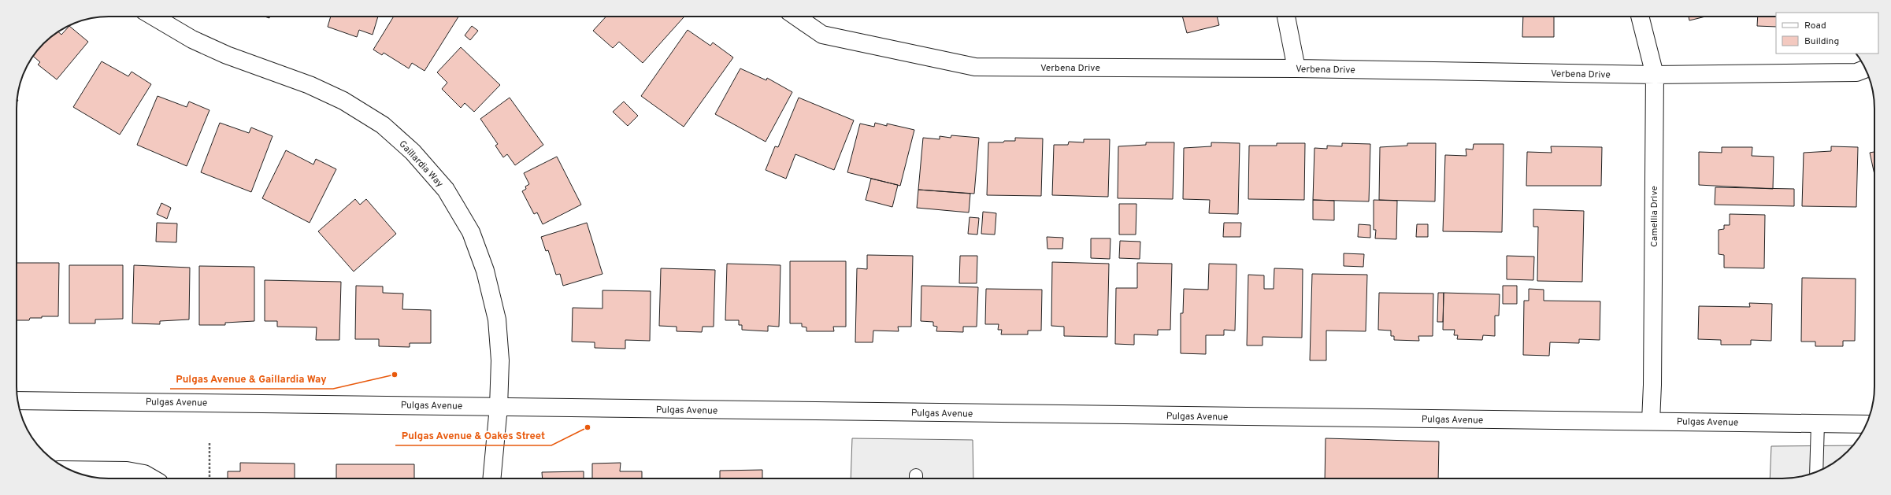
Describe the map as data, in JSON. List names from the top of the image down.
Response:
{
  "streets": {
    "street": [
      "Verbena Drive",
      "Gaillardia Way",
      "Camellia Drive",
      "Pulgas Avenue"
    ]
  },
  "crossings": [
    ["Verbena Drive", "Camellia Drive"],
    ["Gaillardia Way", "Pulgas Avenue"],
    ["Camellia Drive", "Pulgas Avenue"]
  ],
  "places": ["Pulgas Avenue & Gaillardia Way", "Pulgas Avenue & Oakes Street"],
  "legend": ["Road", "Building"]
}
